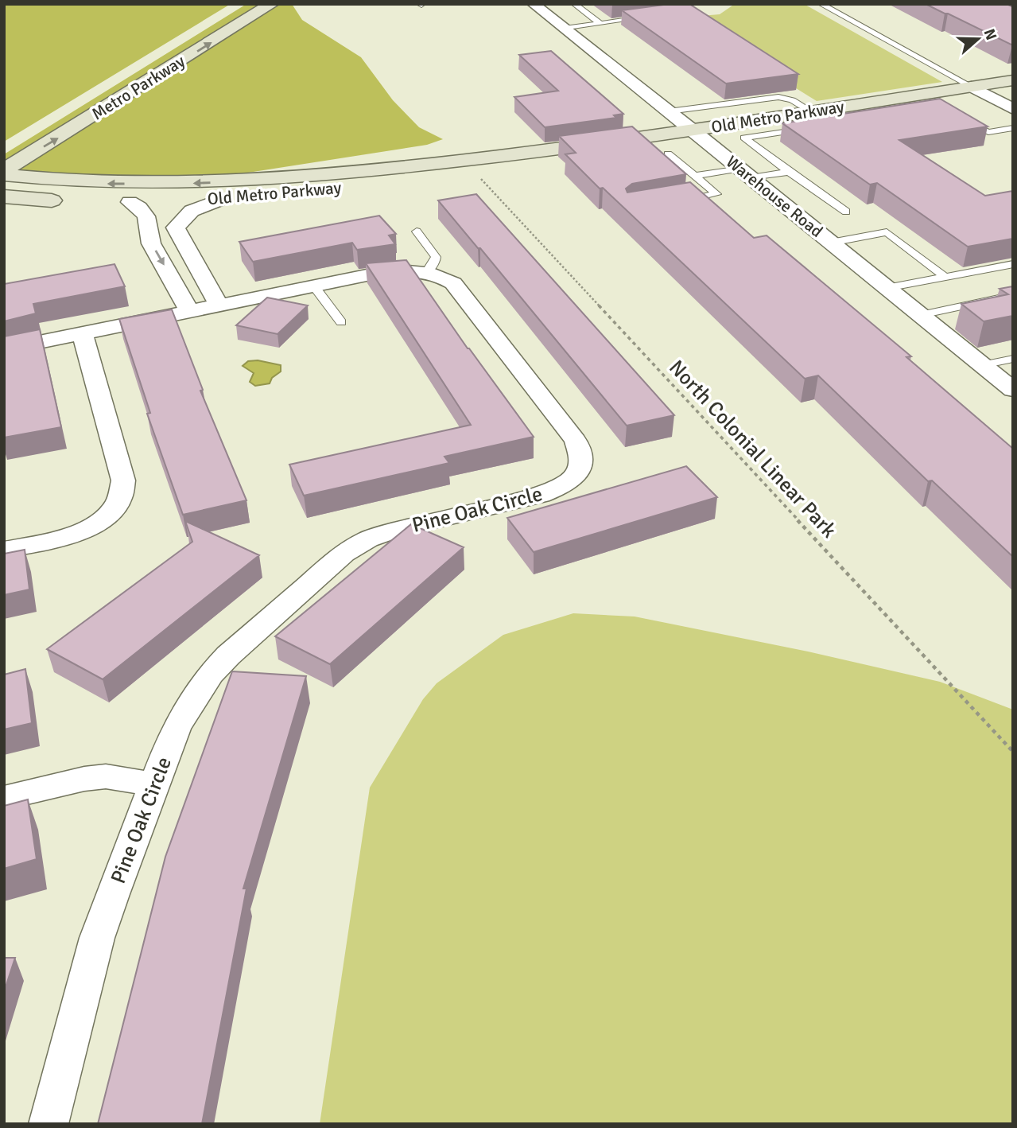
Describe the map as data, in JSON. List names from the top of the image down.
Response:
{
  "streets": {
    "street": [
      "Metro Parkway",
      "Old Metro Parkway",
      "Warehouse Road",
      "Pine Oak Circle"
    ],
    "path": ["North Colonial Linear Park"]
  },
  "crossings": [
    ["Old Metro Parkway", "Warehouse Road"],
    ["Old Metro Parkway", "North Colonial Linear Park"]
  ],
  "north": "right"
}
